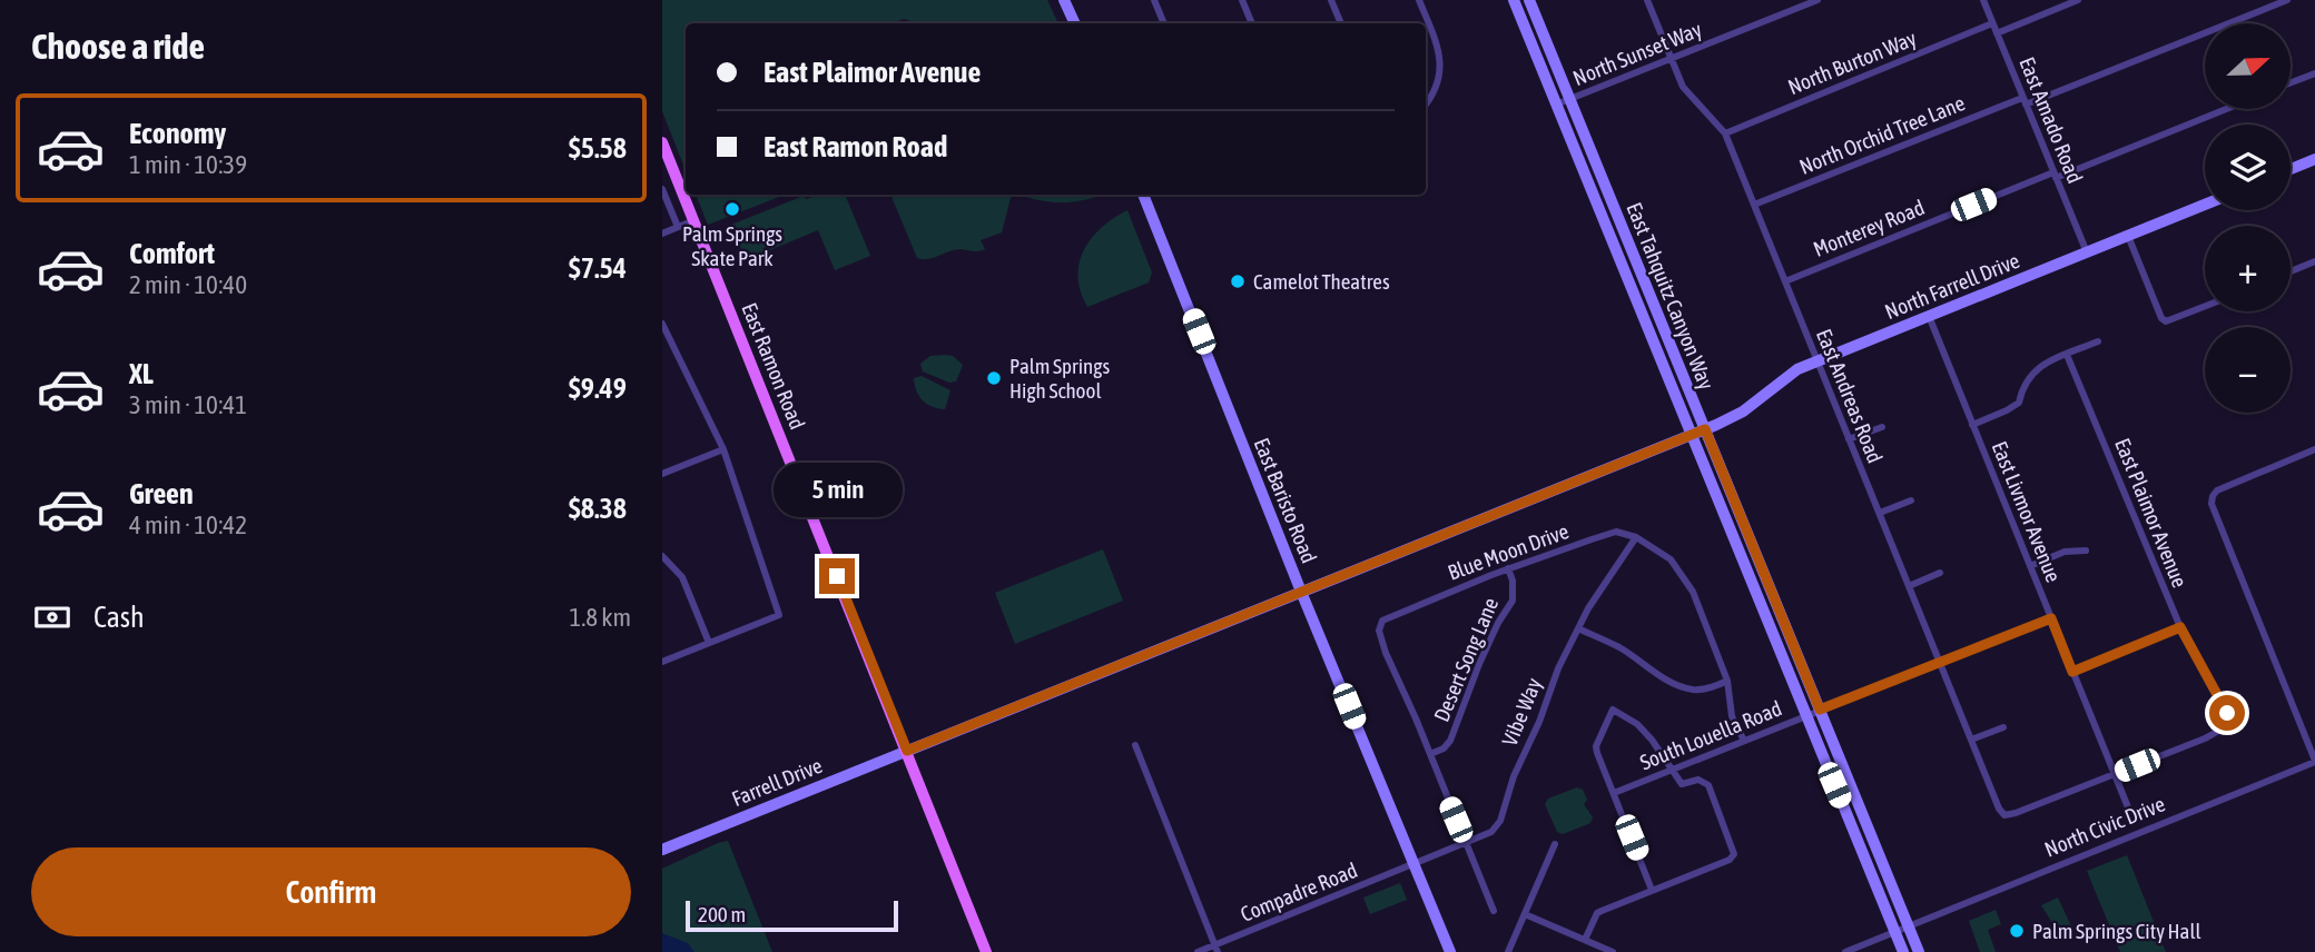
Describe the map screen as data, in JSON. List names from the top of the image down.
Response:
{
  "streets": {
    "main road": ["East Ramon Road"],
    "street": [
      "North Sunset Way",
      "North Burton Way",
      "East Amado Road",
      "North Orchid Tree Lane",
      "Monterey Road",
      "North Farrell Drive",
      "East Tahquitz Canyon Way",
      "East Andreas Road",
      "East Baristo Road",
      "East Livmor Avenue",
      "East Plaimor Avenue",
      "Blue Moon Drive",
      "Desert Song Lane",
      "Vibe Way",
      "South Louella Road",
      "Farrell Drive",
      "North Civic Drive",
      "Compadre Road"
    ]
  },
  "crossings": [
    ["North Sunset Way", "East Tahquitz Canyon Way"],
    ["North Sunset Way", "East Andreas Road"],
    ["North Burton Way", "East Amado Road"],
    ["North Burton Way", "East Andreas Road"],
    ["East Amado Road", "North Orchid Tree Lane"],
    ["East Amado Road", "Monterey Road"],
    ["East Amado Road", "North Farrell Drive"],
    ["North Orchid Tree Lane", "East Andreas Road"],
    ["Monterey Road", "East Andreas Road"],
    ["North Farrell Drive", "East Tahquitz Canyon Way"],
    ["North Farrell Drive", "East Andreas Road"],
    ["North Farrell Drive", "East Baristo Road"],
    ["North Farrell Drive", "East Livmor Avenue"],
    ["North Farrell Drive", "Farrell Drive"],
    ["East Tahquitz Canyon Way", "South Louella Road"],
    ["East Tahquitz Canyon Way", "North Civic Drive"],
    ["East Ramon Road", "Farrell Drive"],
    ["East Andreas Road", "East Livmor Avenue"],
    ["East Andreas Road", "East Plaimor Avenue"],
    ["East Andreas Road", "South Louella Road"],
    ["East Baristo Road", "Vibe Way"],
    ["East Baristo Road", "Farrell Drive"],
    ["East Baristo Road", "Compadre Road"],
    ["East Livmor Avenue", "East Plaimor Avenue"],
    ["East Livmor Avenue", "South Louella Road"],
    ["Blue Moon Drive", "Desert Song Lane"],
    ["Blue Moon Drive", "Vibe Way"],
    ["Vibe Way", "Compadre Road"]
  ],
  "places": [
    "Palm Springs Skate Park",
    "Camelot Theatres",
    "Palm Springs High School",
    "Palm Springs City Hall"
  ],
  "scale_bar": "200 m",
  "north": "right",
  "page": {
    "heading": "Choose a ride",
    "map_buttons": ["+", "−"],
    "banner": ["East Plaimor Avenue", "East Ramon Road"],
    "list": [
      {
        "name": "Economy",
        "note": "1 min · 10:39",
        "value": "$5.58"
      },
      {
        "name": "Comfort",
        "note": "2 min · 10:40",
        "value": "$7.54"
      },
      {
        "name": "XL",
        "note": "3 min · 10:41",
        "value": "$9.49"
      },
      {
        "name": "Green",
        "note": "4 min · 10:42",
        "value": "$8.38"
      }
    ],
    "bubble": "5 min",
    "pay": ["Cash", "1.8 km"],
    "buttons": "Confirm",
    "scale": "200 m"
  }
}
